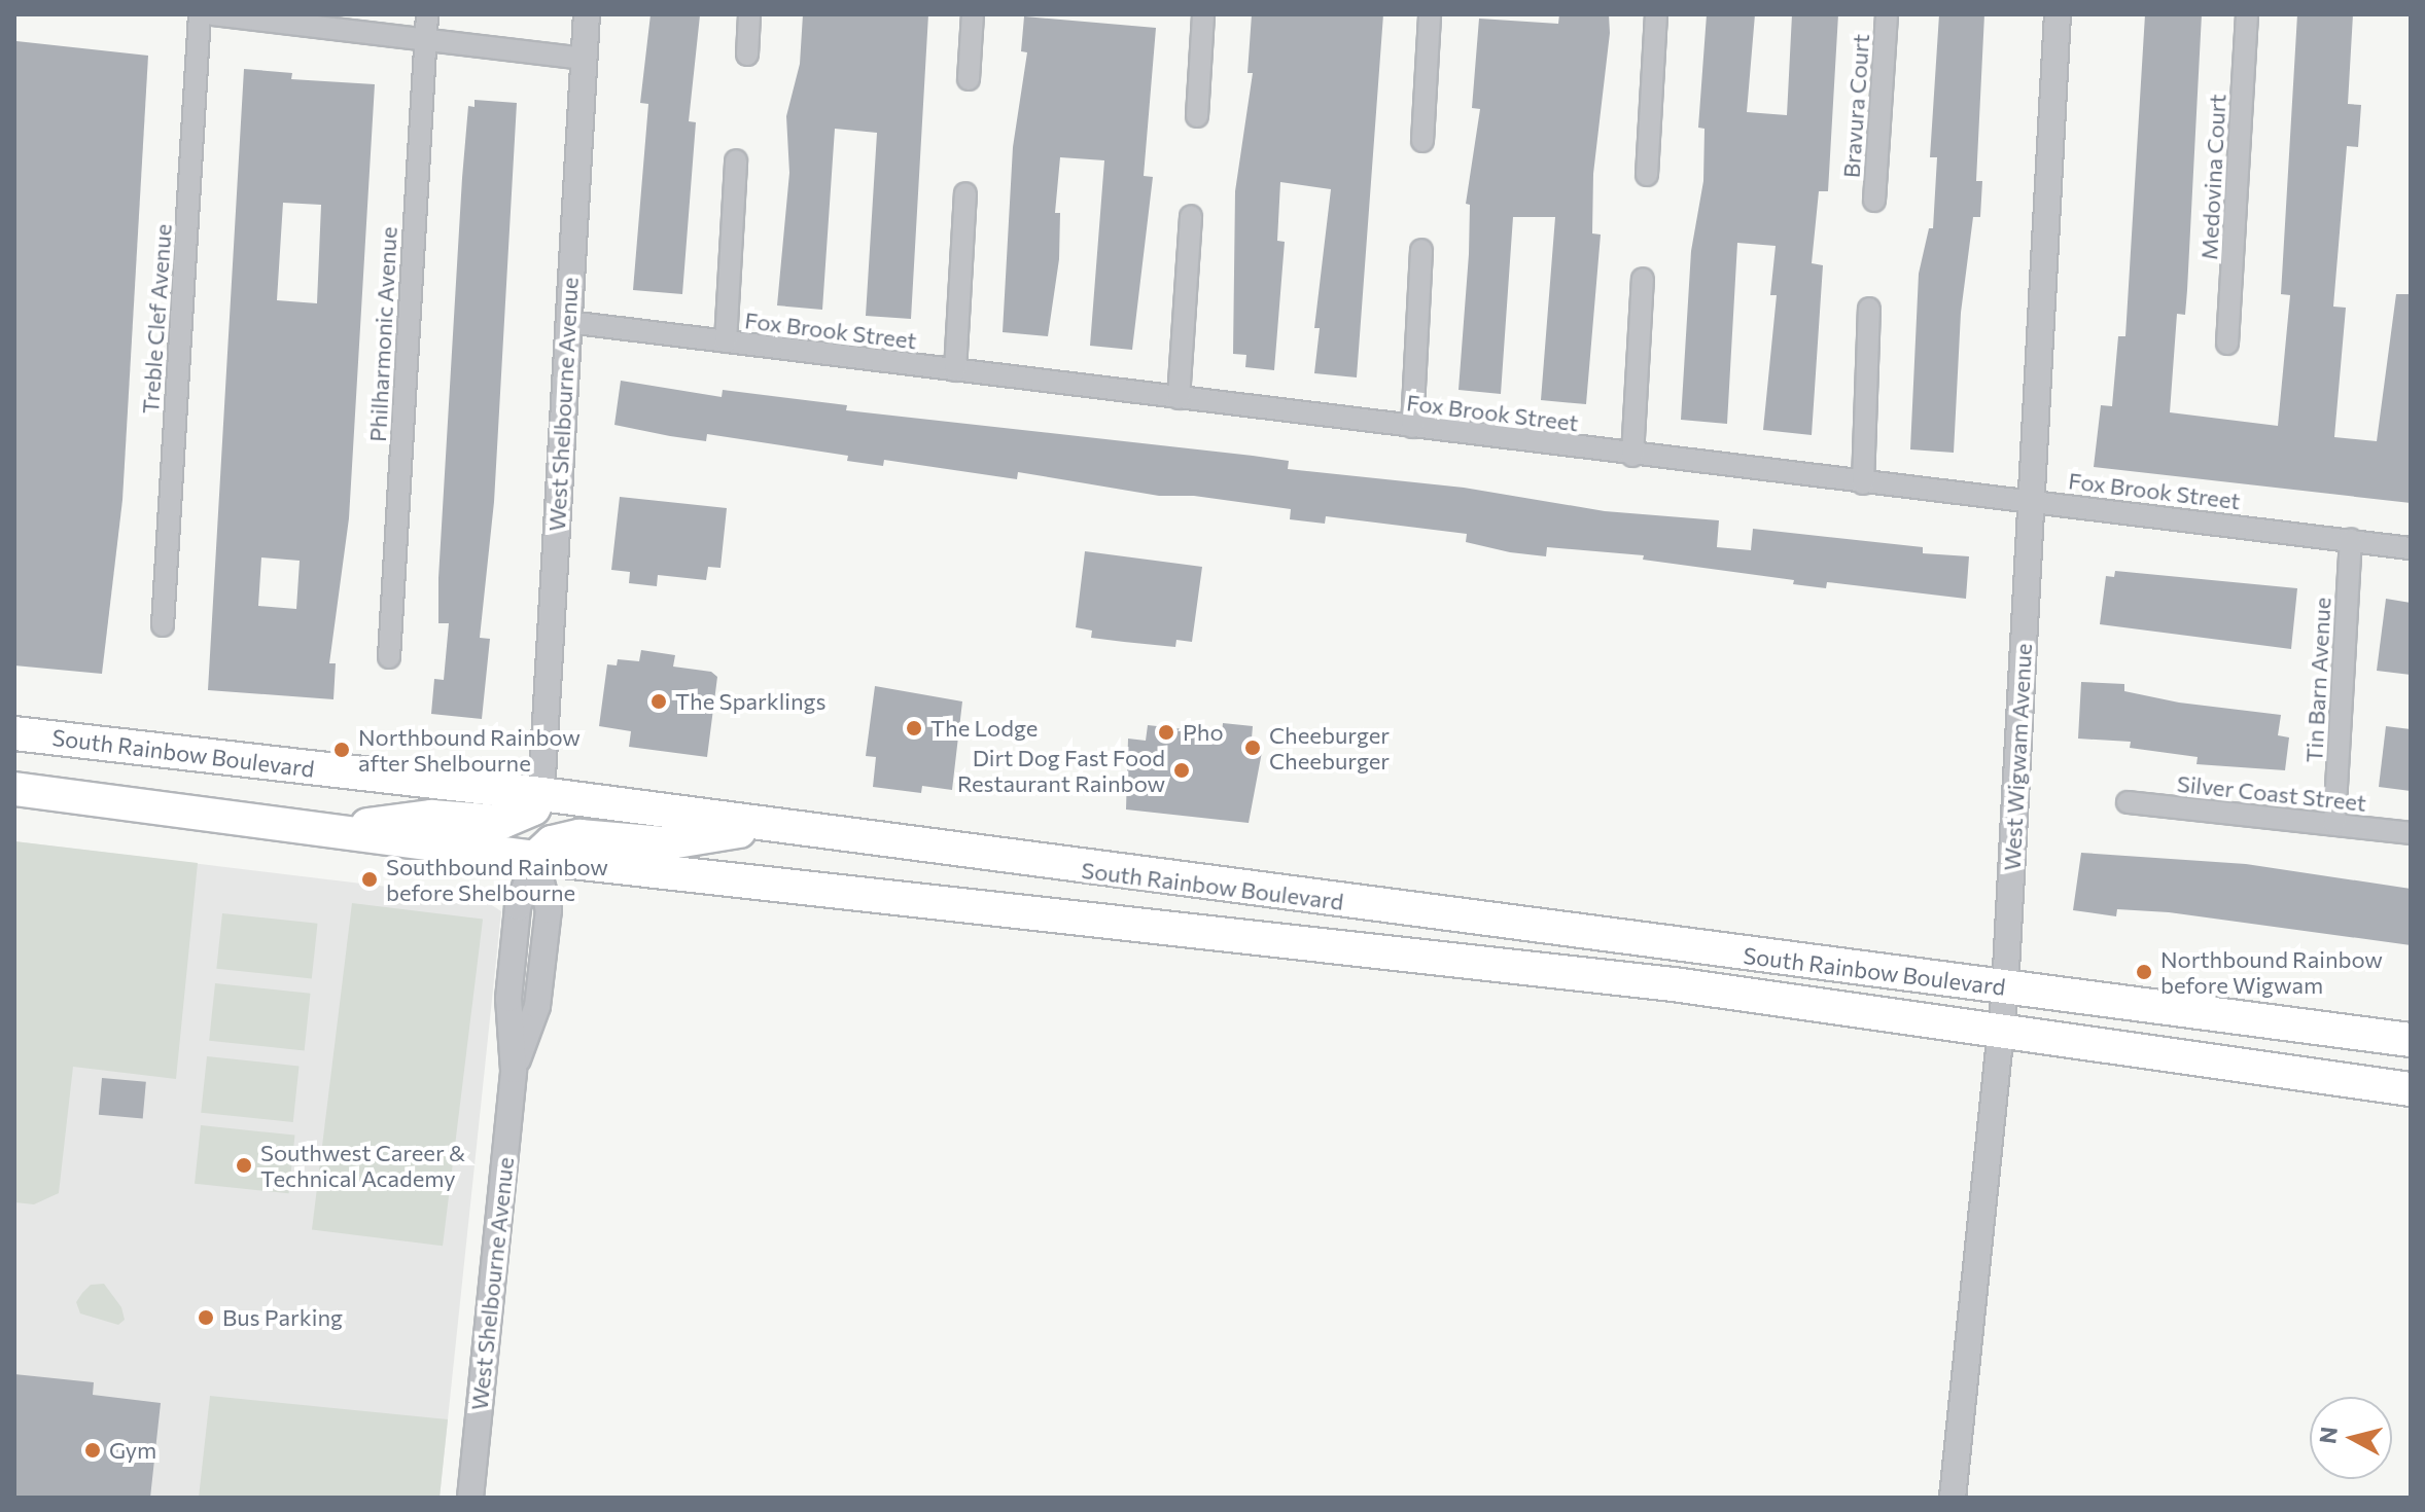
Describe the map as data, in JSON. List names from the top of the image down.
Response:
{
  "streets": {
    "main road": ["South Rainbow Boulevard"],
    "street": [
      "Bravura Court",
      "Medovina Court",
      "Treble Clef Avenue",
      "Fox Brook Street",
      "Philharmonic Avenue",
      "West Shelbourne Avenue",
      "Tin Barn Avenue",
      "West Wigwam Avenue",
      "Silver Coast Street"
    ]
  },
  "crossings": [
    ["Fox Brook Street", "West Shelbourne Avenue"],
    ["Fox Brook Street", "Tin Barn Avenue"],
    ["Fox Brook Street", "West Wigwam Avenue"],
    ["West Shelbourne Avenue", "South Rainbow Boulevard"],
    ["Tin Barn Avenue", "Silver Coast Street"],
    ["South Rainbow Boulevard", "West Wigwam Avenue"]
  ],
  "places": [
    "The Sparklings",
    "The Lodge",
    "Pho",
    "Cheeburger Cheeburger",
    "Northbound Rainbow after Shelbourne",
    "Dirt Dog Fast Food Restaurant Rainbow",
    "Southbound Rainbow before Shelbourne",
    "Northbound Rainbow before Wigwam",
    "Southwest Career & Technical Academy",
    "Bus Parking",
    "Gym"
  ],
  "north": "left"
}
